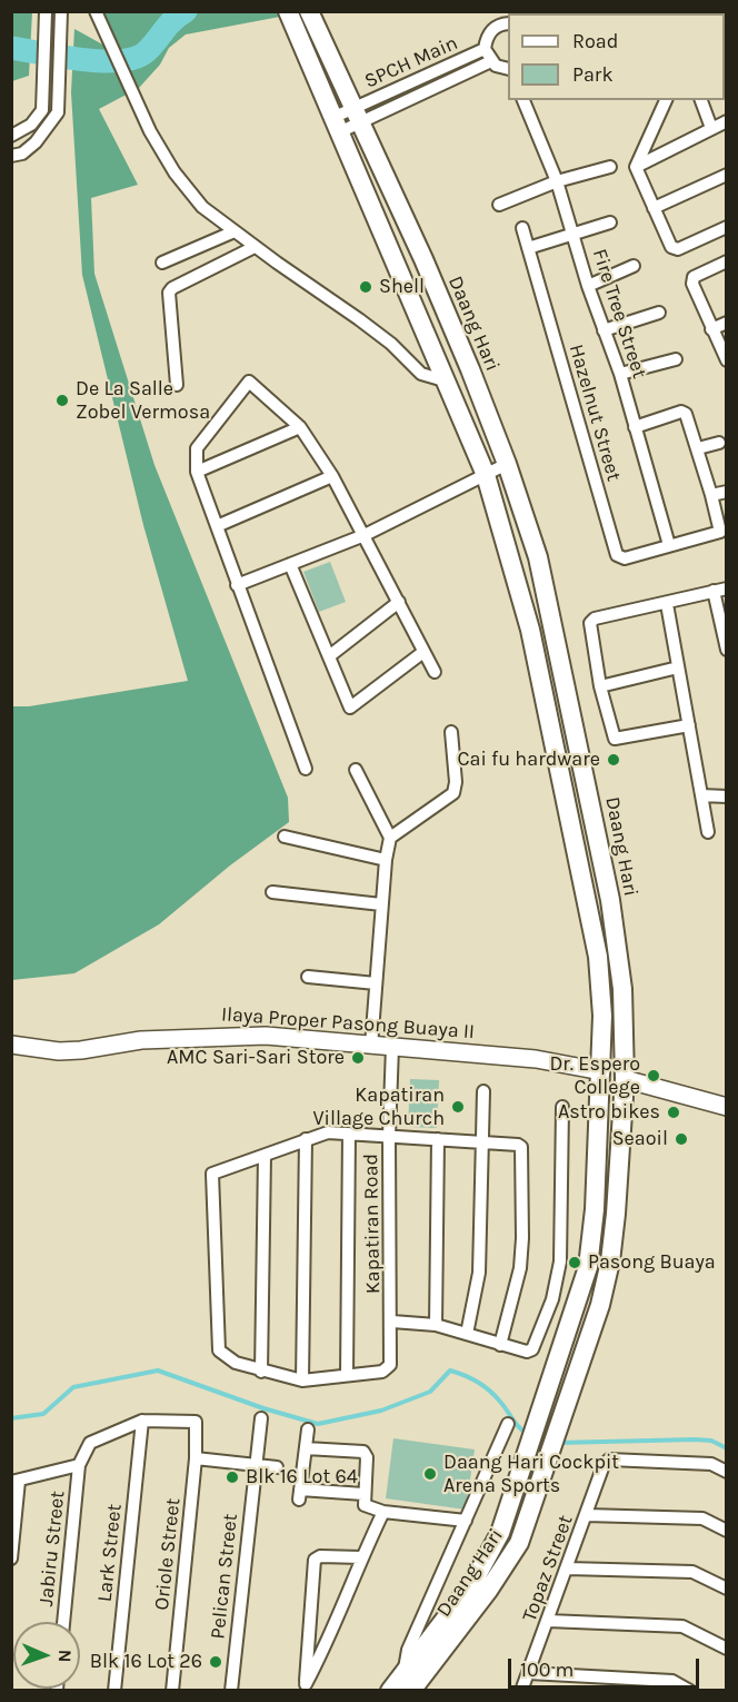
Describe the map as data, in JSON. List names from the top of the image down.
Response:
{
  "streets": {
    "main road": ["Daang Hari"],
    "street": [
      "SPCH Main",
      "Fire Tree Street",
      "Hazelnut Street",
      "Ilaya Proper Pasong Buaya II",
      "Kapatiran Road",
      "Jabiru Street",
      "Lark Street",
      "Oriole Street",
      "Topaz Street",
      "Pelican Street"
    ]
  },
  "crossings": [
    ["SPCH Main", "Daang Hari"],
    ["Fire Tree Street", "Hazelnut Street"],
    ["Daang Hari", "Ilaya Proper Pasong Buaya II"],
    ["Ilaya Proper Pasong Buaya II", "Kapatiran Road"],
    ["Lark Street", "Oriole Street"]
  ],
  "places": [
    "Shell",
    "De La Salle Zobel Vermosa",
    "Cai fu hardware",
    "AMC Sari-Sari Store",
    "Dr. Espero College",
    "Kapatiran Village Church",
    "Astro bikes",
    "Seaoil",
    "Pasong Buaya",
    "Daang Hari Cockpit Arena Sports",
    "Blk 16 Lot 64",
    "Blk 16 Lot 26"
  ],
  "legend": ["Road", "Park"],
  "scale_bar": "100 m",
  "north": "right"
}
